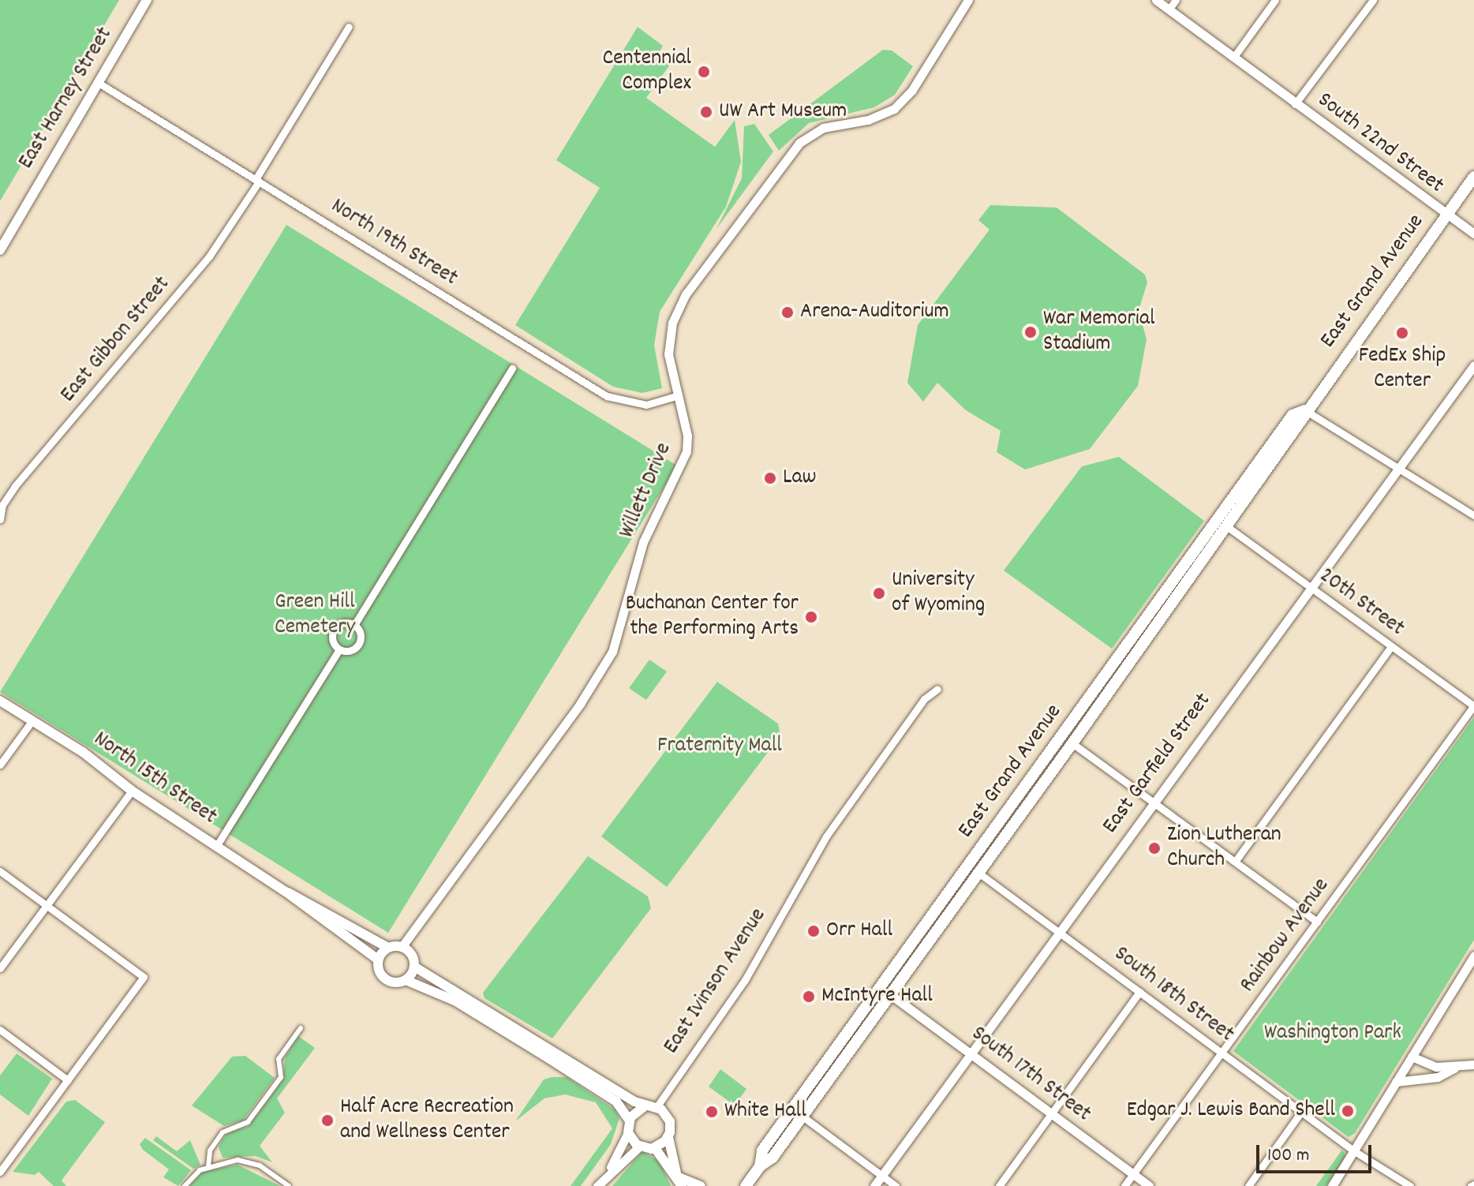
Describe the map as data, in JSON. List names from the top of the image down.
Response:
{
  "streets": {
    "main road": ["East Harney Street", "East Grand Avenue", "North 15th Street"],
    "street": [
      "South 22nd Street",
      "North 19th Street",
      "East Gibbon Street",
      "Willett Drive",
      "20th Street",
      "East Garfield Street",
      "Rainbow Avenue",
      "East Ivinson Avenue",
      "South 18th Street",
      "South 17th Street"
    ]
  },
  "crossings": [
    ["East Harney Street", "North 19th Street"],
    ["South 22nd Street", "East Grand Avenue"],
    ["North 19th Street", "East Gibbon Street"],
    ["North 19th Street", "Willett Drive"],
    ["East Grand Avenue", "20th Street"],
    ["East Grand Avenue", "South 18th Street"],
    ["East Grand Avenue", "South 17th Street"],
    ["Willett Drive", "North 15th Street"],
    ["20th Street", "East Garfield Street"],
    ["20th Street", "Rainbow Avenue"],
    ["East Garfield Street", "South 18th Street"],
    ["East Garfield Street", "South 17th Street"],
    ["Rainbow Avenue", "South 18th Street"],
    ["Rainbow Avenue", "South 17th Street"]
  ],
  "parks": ["Green Hill Cemetery", "Fraternity Mall", "Washington Park"],
  "places": [
    "Centennial Complex",
    "UW Art Museum",
    "Arena-Auditorium",
    "War Memorial Stadium",
    "FedEx Ship Center",
    "Law",
    "University of Wyoming",
    "Buchanan Center for the Performing Arts",
    "Zion Lutheran Church",
    "Orr Hall",
    "McIntyre Hall",
    "Edgar J. Lewis Band Shell",
    "White Hall",
    "Half Acre Recreation and Wellness Center"
  ],
  "scale_bar": "100 m"
}
